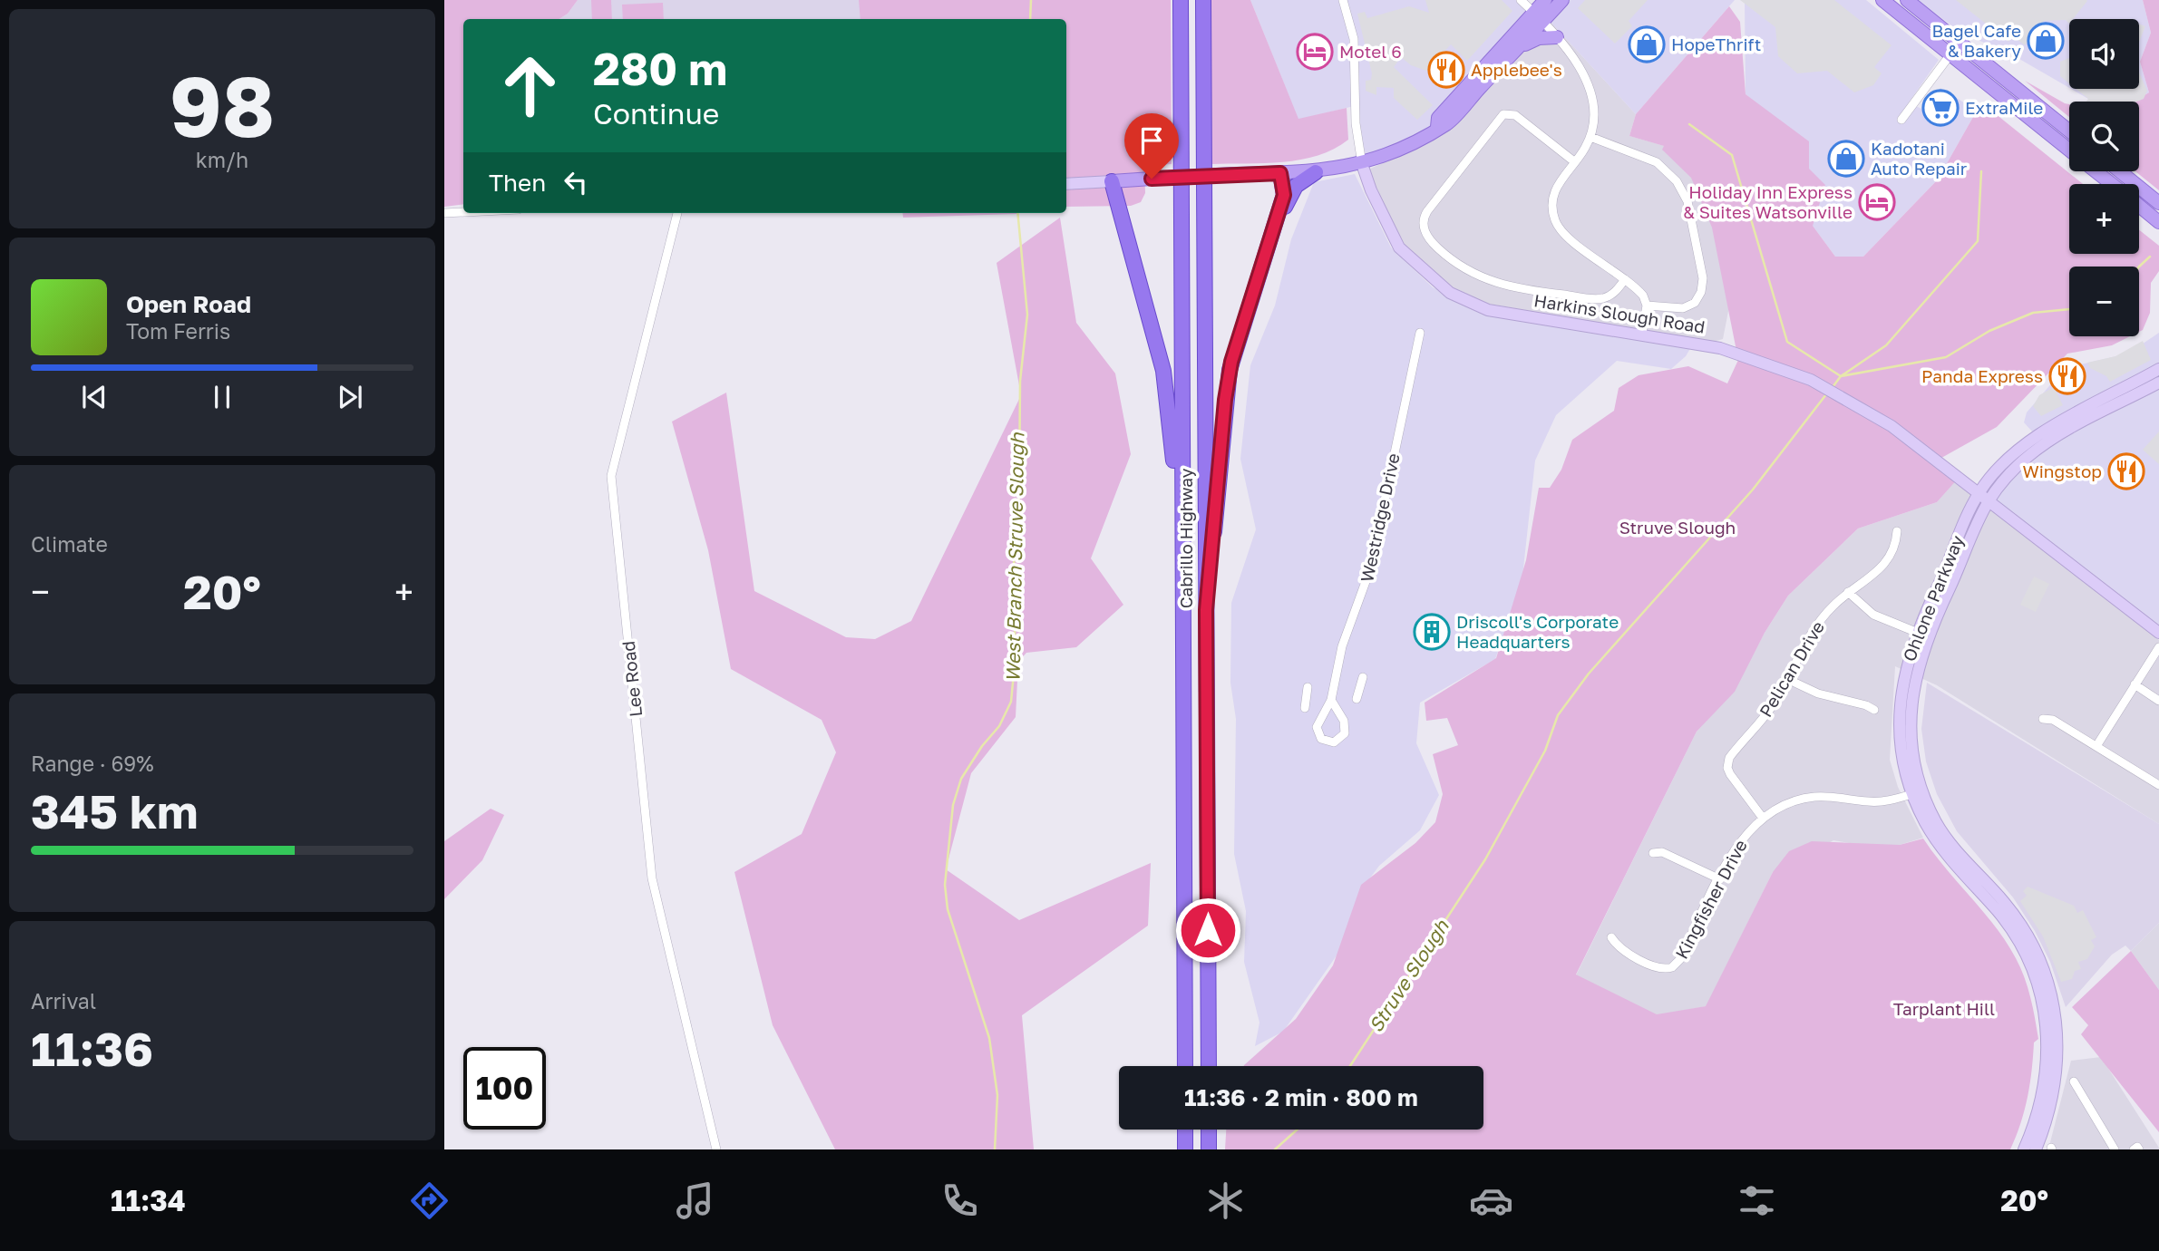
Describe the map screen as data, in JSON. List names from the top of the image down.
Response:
{
  "streets": {
    "highway": ["Cabrillo Highway"],
    "main road": ["Harkins Slough Road", "Ohlone Parkway"],
    "street": [
      "Westridge Drive",
      "Pelican Drive",
      "Lee Road",
      "Kingfisher Drive"
    ]
  },
  "crossings": [
    ["Harkins Slough Road", "Ohlone Parkway"],
    ["Ohlone Parkway", "Kingfisher Drive"],
    ["Pelican Drive", "Kingfisher Drive"]
  ],
  "water": ["West Branch Struve Slough", "Struve Slough"],
  "parks": ["Struve Slough", "Tarplant Hill"],
  "places": {
    "shop": ["Bagel Cafe & Bakery", "HopeThrift", "Kadotani Auto Repair"],
    "hotel": ["Motel 6", "Holiday Inn Express & Suites Watsonville"],
    "restaurant": ["Applebee's", "Panda Express", "Wingstop"],
    "supermarket": ["ExtraMile"],
    "building": ["Driscoll's Corporate Headquarters"]
  },
  "page": {
    "tile": [
      ["98", "km/h"],
      "Climate",
      ["Range · 69%", "345 km"],
      ["Arrival", "11:36"]
    ],
    "map_buttons": ["+", "−"],
    "turn": ["280 m", "Continue"],
    "then": "Then",
    "song": ["Open Road", "Tom Ferris"],
    "heat": ["−", "20°", "+"],
    "limit": "100",
    "trip": "11:36 · 2 min · 800 m",
    "tabs": ["11:34", "20°"]
  }
}
